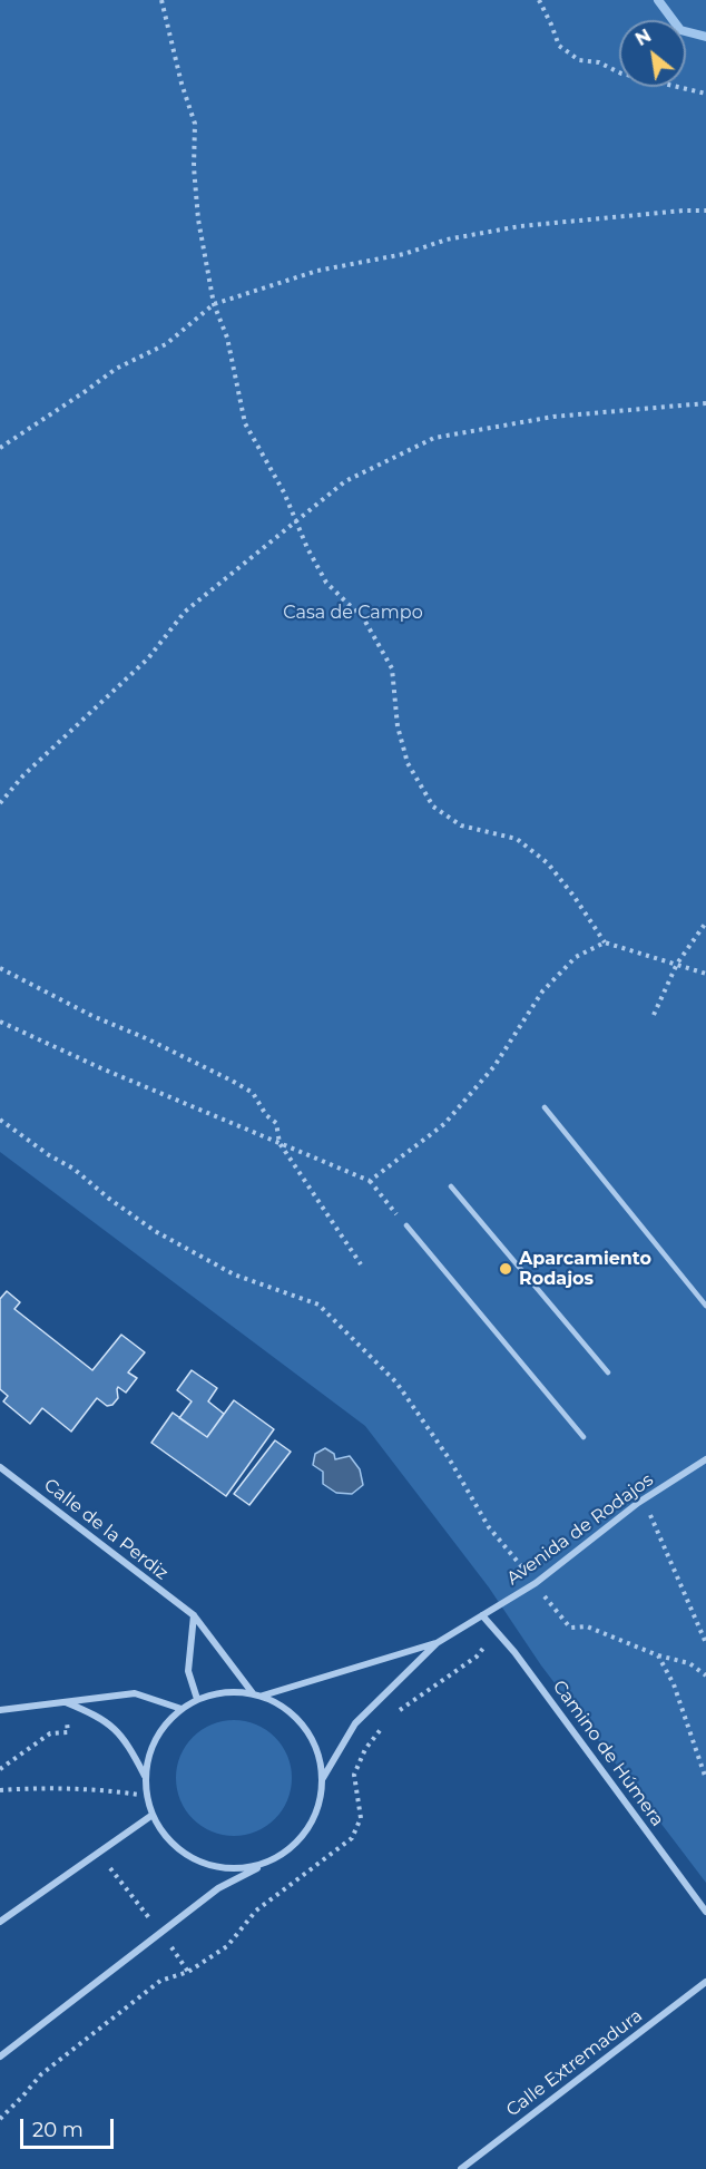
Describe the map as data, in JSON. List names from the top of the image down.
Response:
{
  "streets": {
    "street": [
      "Calle de la Perdiz",
      "Avenida de Rodajos",
      "Camino de Húmera",
      "Calle Extremadura"
    ]
  },
  "crossings": [
    ["Calle de la Perdiz", "Avenida de Rodajos"],
    ["Avenida de Rodajos", "Camino de Húmera"]
  ],
  "parks": ["Casa de Campo"],
  "places": ["Aparcamiento Rodajos"],
  "scale_bar": "20 m",
  "north": "top left"
}
